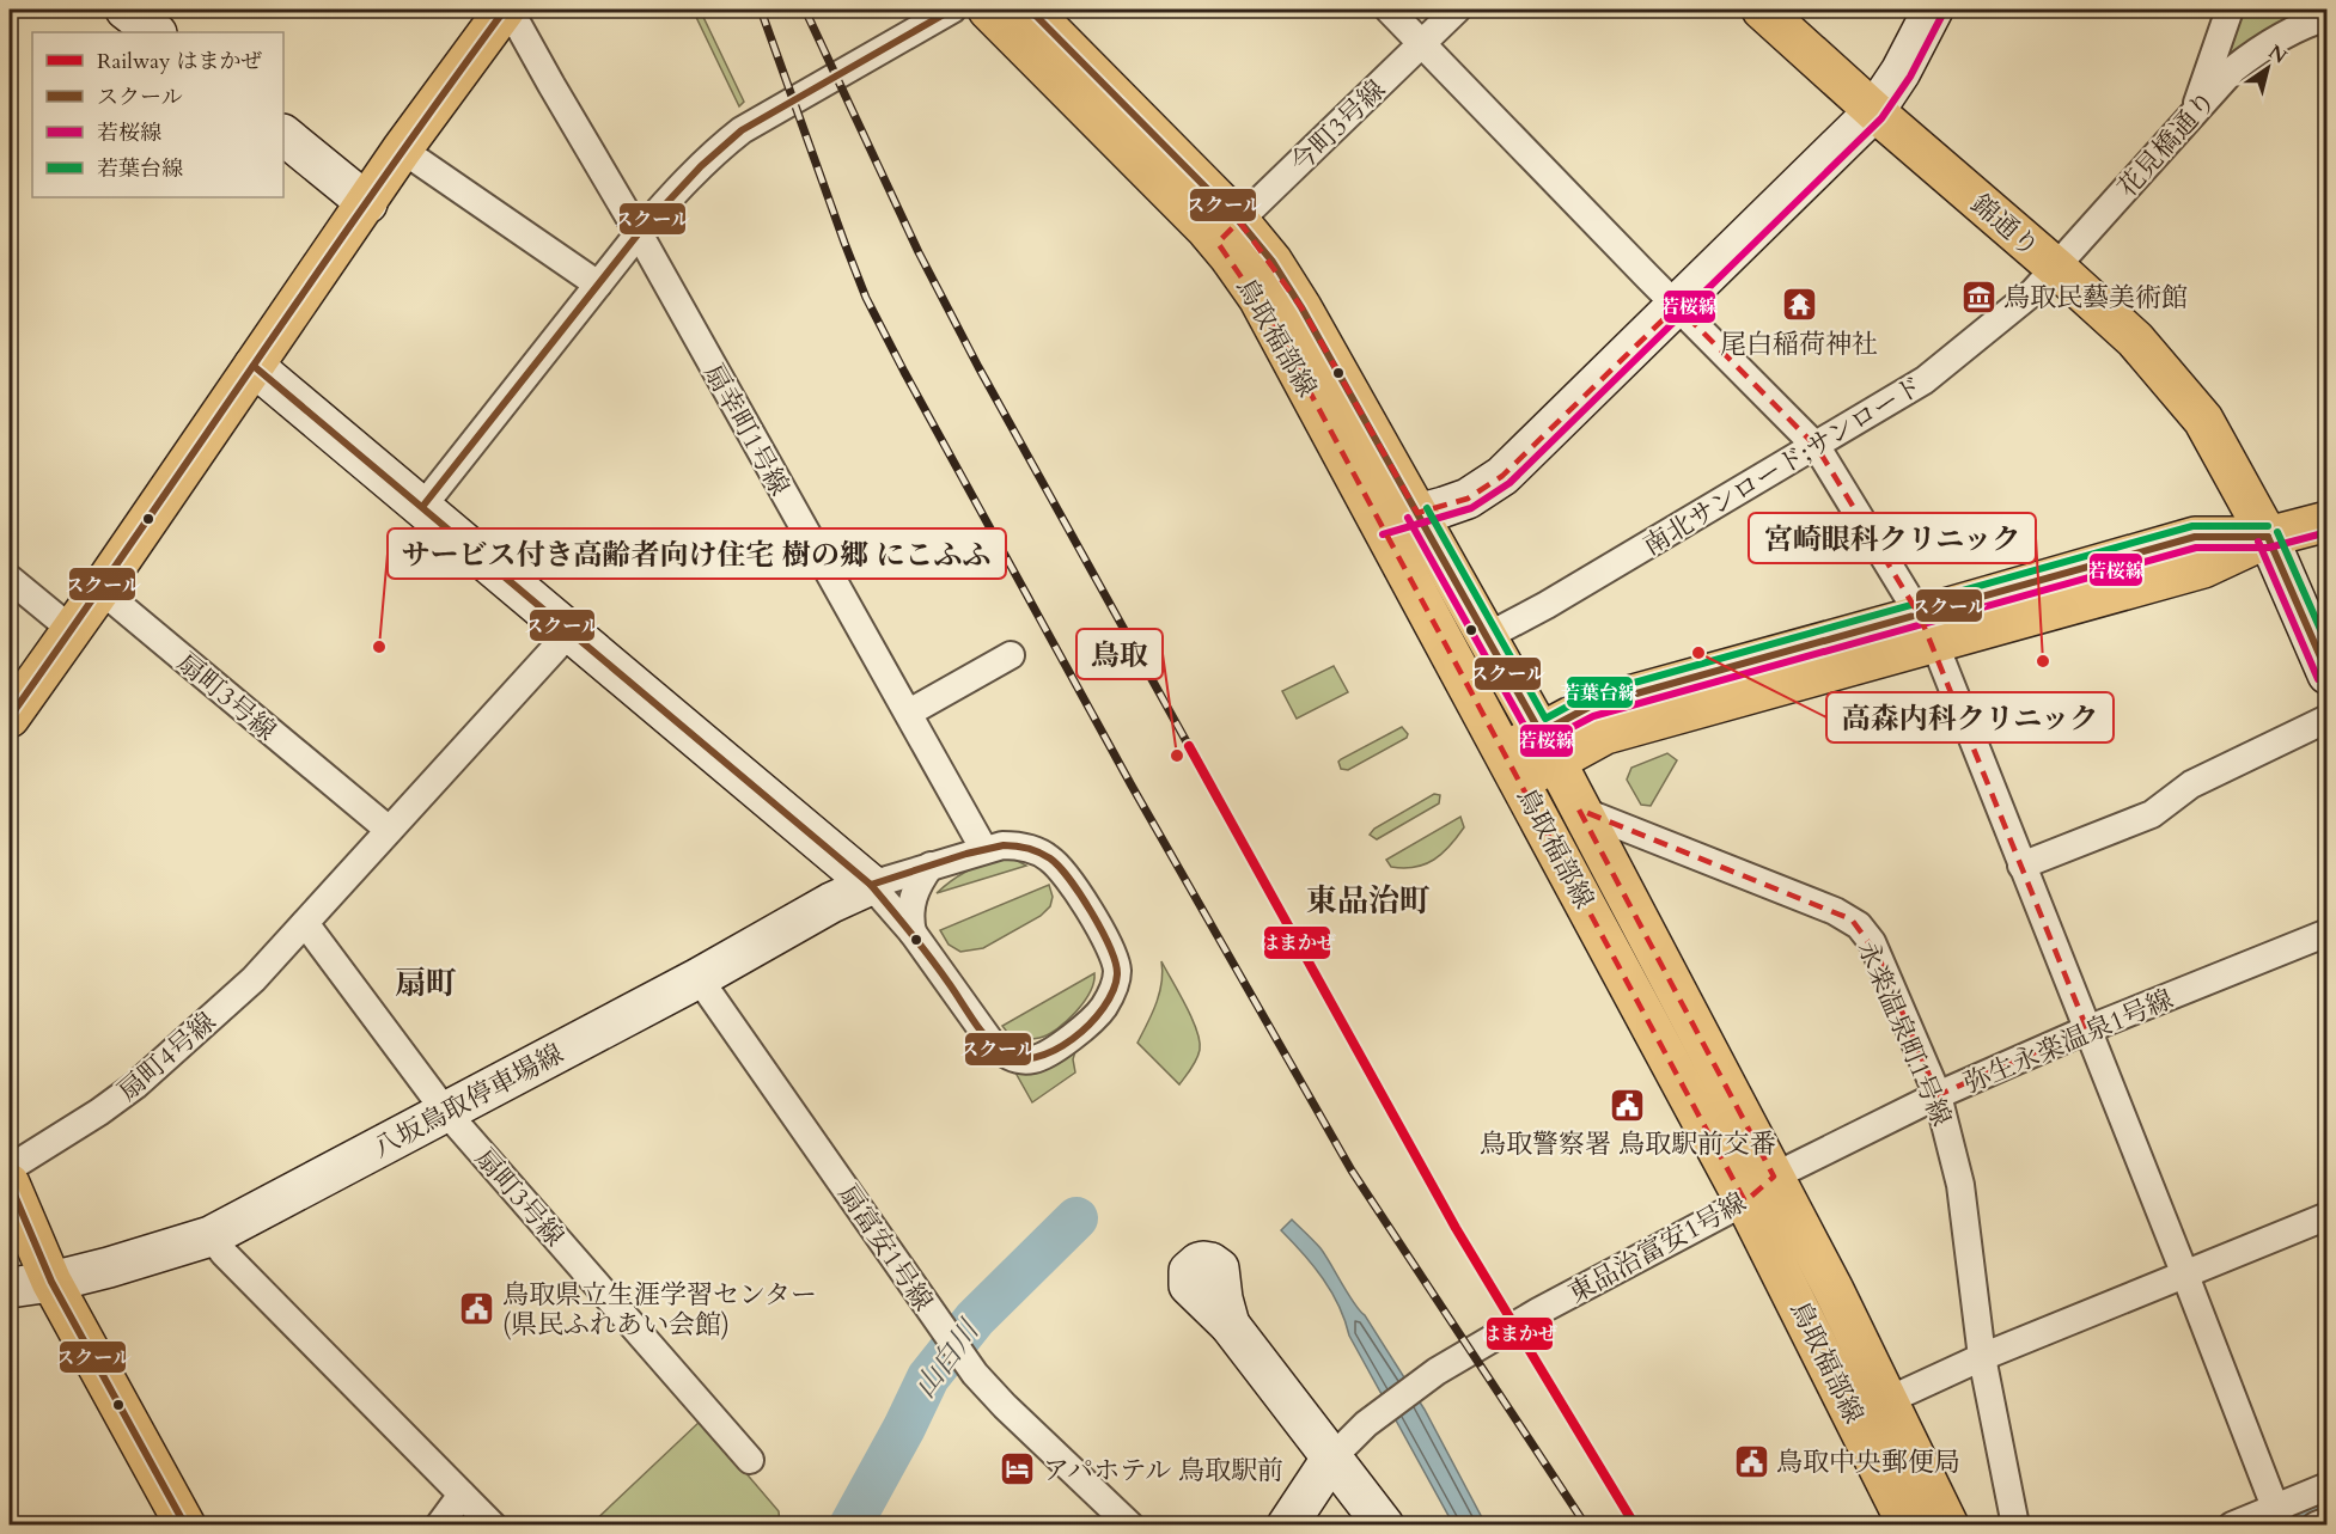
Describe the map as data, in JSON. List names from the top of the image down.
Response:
{
  "streets": {
    "main road": ["錦通り", "鳥取福部線"],
    "street": [
      "今町3号線",
      "花見橋通り",
      "扇幸町1号線",
      "南北サンロード;サンロード",
      "扇町3号線",
      "永楽温泉町1号線",
      "弥生永楽温泉1号線",
      "扇町4号線",
      "八坂鳥取停車場線",
      "扇富安1号線",
      "東品治富安1号線"
    ]
  },
  "crossings": [
    ["今町3号線", "鳥取福部線"],
    ["花見橋通り", "錦通り"],
    ["花見橋通り", "南北サンロード;サンロード"],
    ["錦通り", "南北サンロード;サンロード"],
    ["鳥取福部線", "南北サンロード;サンロード"],
    ["鳥取福部線", "永楽温泉町1号線"],
    ["鳥取福部線", "弥生永楽温泉1号線"],
    ["鳥取福部線", "東品治富安1号線"],
    ["扇町3号線", "扇町4号線"],
    ["扇町3号線", "八坂鳥取停車場線"],
    ["永楽温泉町1号線", "弥生永楽温泉1号線"],
    ["弥生永楽温泉1号線", "東品治富安1号線"],
    ["八坂鳥取停車場線", "扇富安1号線"]
  ],
  "districts": ["東品治町", "扇町"],
  "water": ["山白川"],
  "places": {
    "museum": ["鳥取民藝美術館"],
    "temple": ["尾白稲荷神社"],
    "other": [
      "サービス付き高齢者向け住宅 樹の郷 にこふふ",
      "高森内科クリニック",
      "宮崎眼科クリニック",
      "鳥取"
    ],
    "public building": ["鳥取警察署 鳥取駅前交番", "鳥取県立生涯学習センター (県民ふれあい会館)", "鳥取中央郵便局"],
    "hotel": ["アパホテル 鳥取駅前"]
  },
  "lines": [
    "transit line スクール",
    "transit line 若桜線",
    "transit line 若葉台線",
    "rail line はまかぜ"
  ],
  "legend": [
    "Railway はまかぜ",
    "スクール",
    "若桜線",
    "若葉台線"
  ],
  "north": "top right"
}
